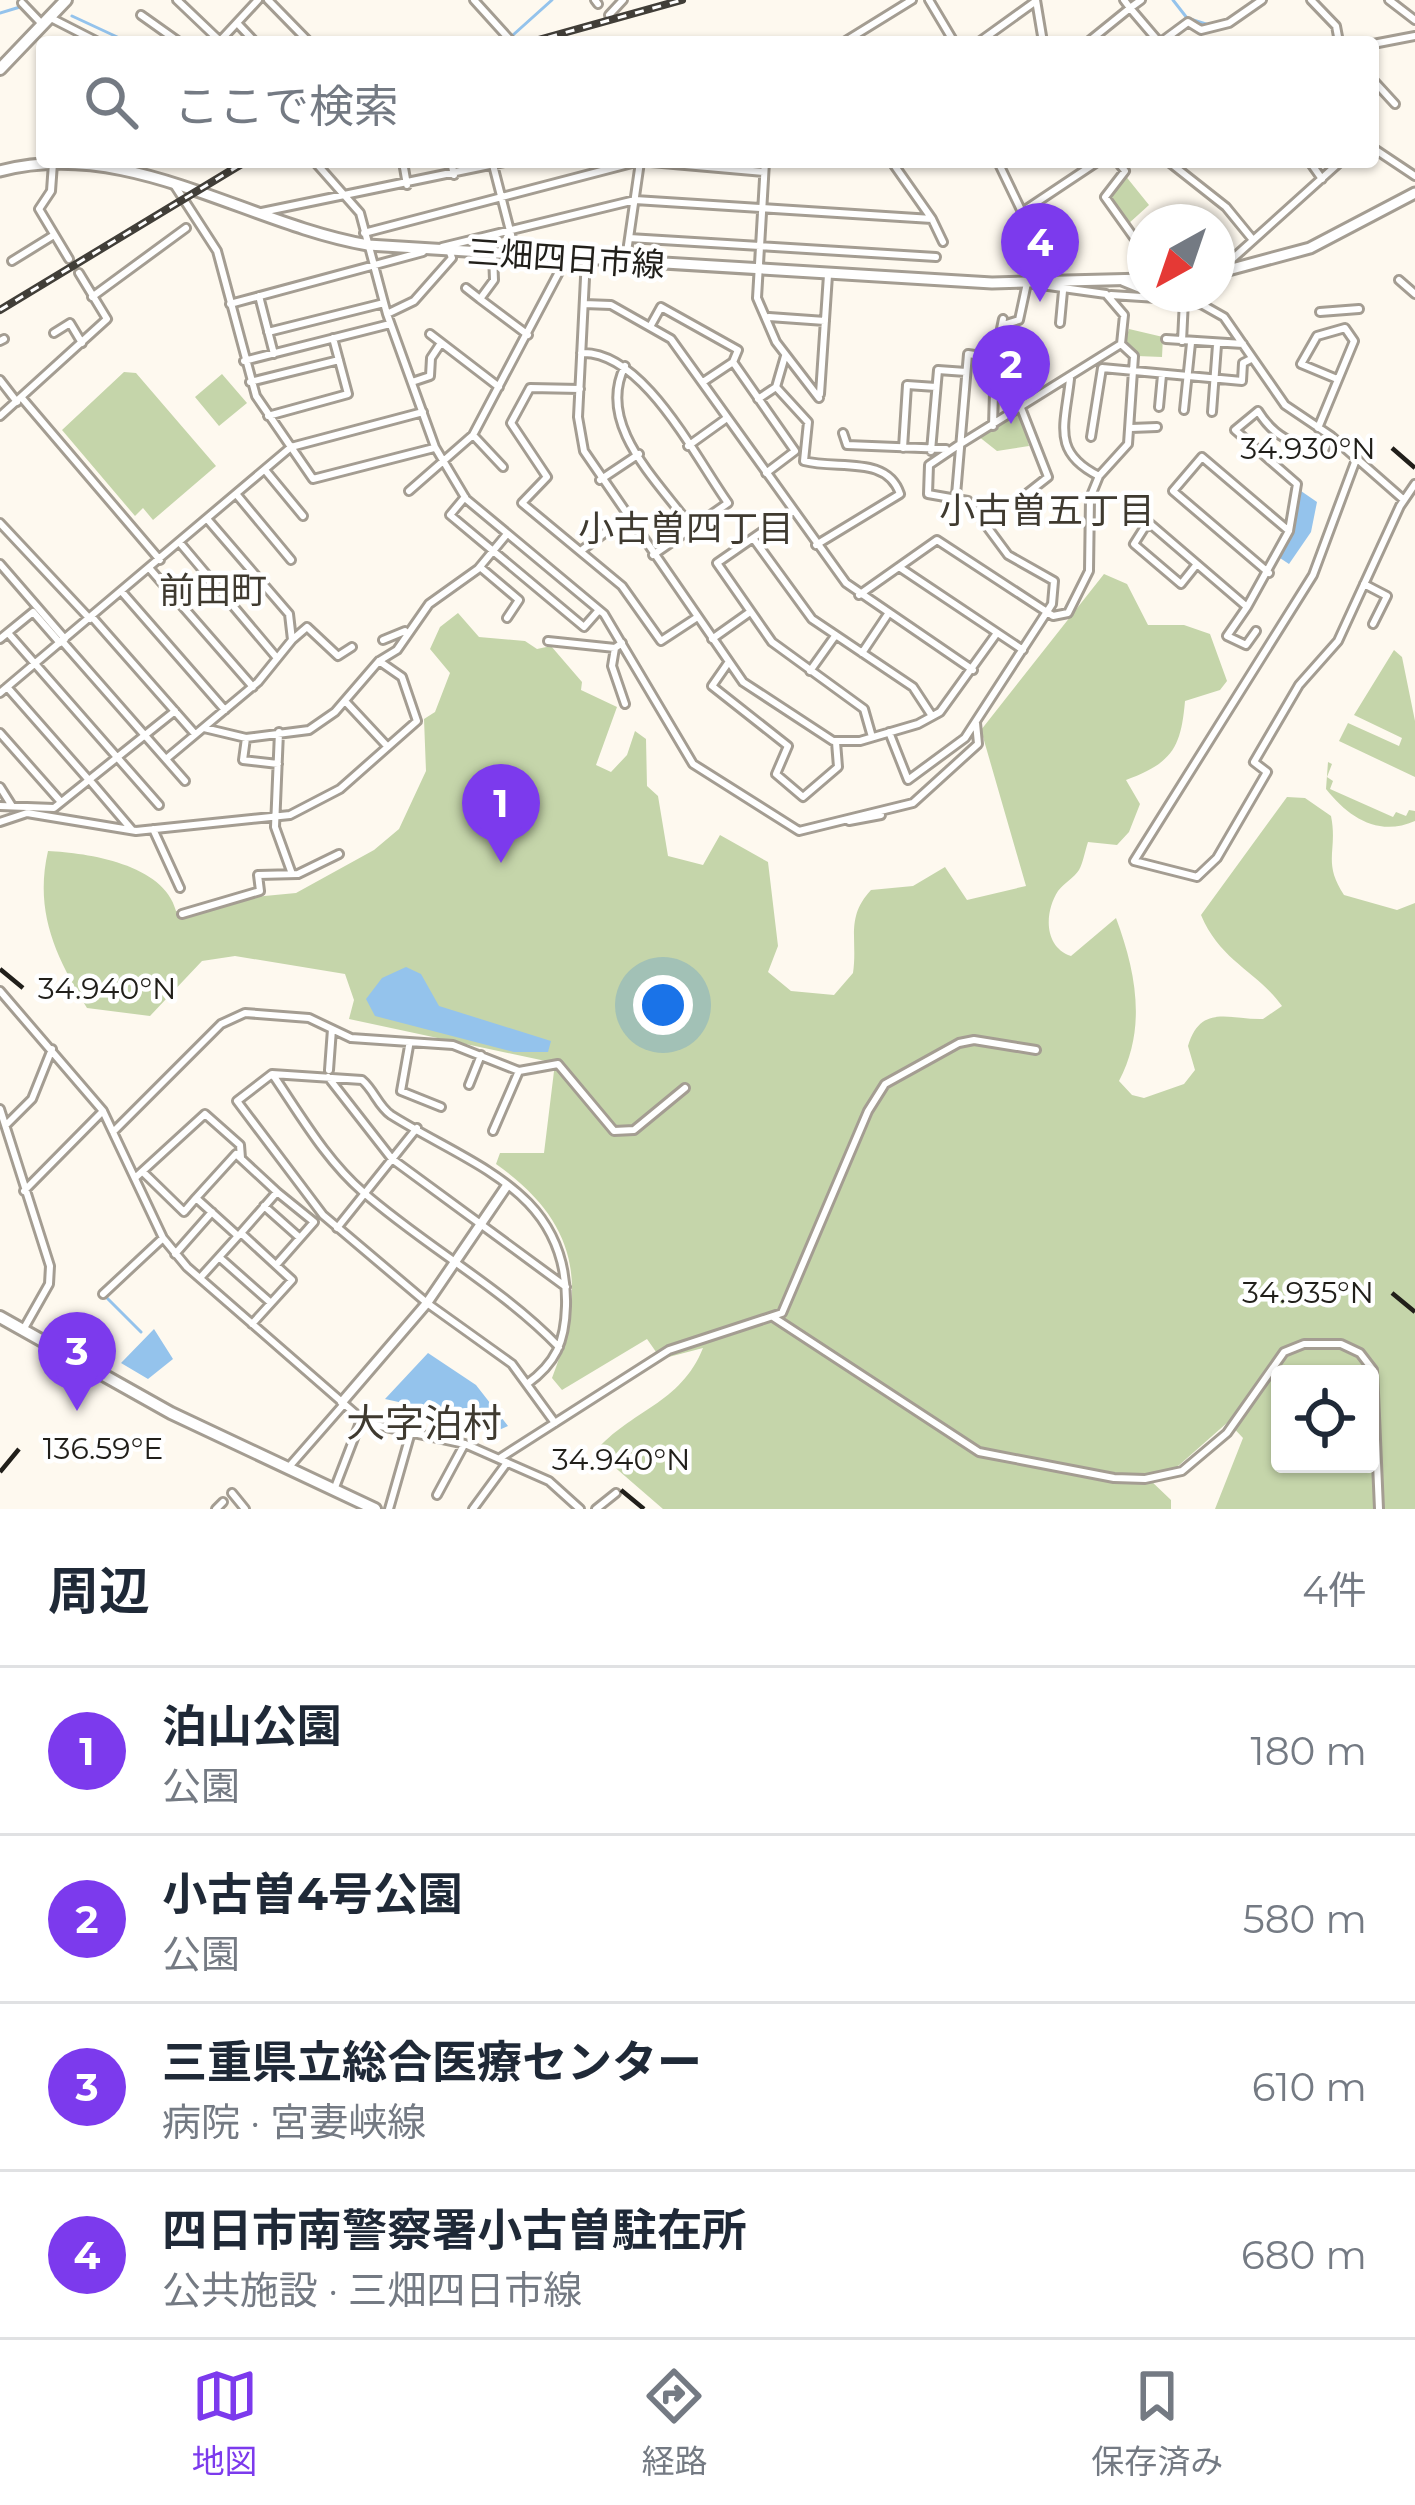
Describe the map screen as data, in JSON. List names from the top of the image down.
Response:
{
  "streets": {
    "main road": ["三畑四日市線"]
  },
  "districts": [
    "小古曽五丁目",
    "小古曽四丁目",
    "前田町",
    "大字泊村"
  ],
  "north": "bottom left",
  "page": {
    "search": "ここで検索",
    "pins": [
      "4",
      "2",
      "1",
      "3"
    ],
    "heading": ["周辺", "4件"],
    "list": [
      {
        "mark": "1",
        "name": "泊山公園",
        "note": "公園",
        "value": "180 m"
      },
      {
        "mark": "2",
        "name": "小古曽4号公園",
        "note": "公園",
        "value": "580 m"
      },
      {
        "mark": "3",
        "name": "三重県立総合医療センター",
        "note": "病院 · 宮妻峡線",
        "value": "610 m"
      },
      {
        "mark": "4",
        "name": "四日市南警察署小古曽駐在所",
        "note": "公共施設 · 三畑四日市線",
        "value": "680 m"
      }
    ],
    "nav": ["地図", "経路", "保存済み"]
  },
  "coordinates": [
    "34.930°N",
    "34.940°N",
    "34.935°N",
    "136.59°E"
  ]
}
